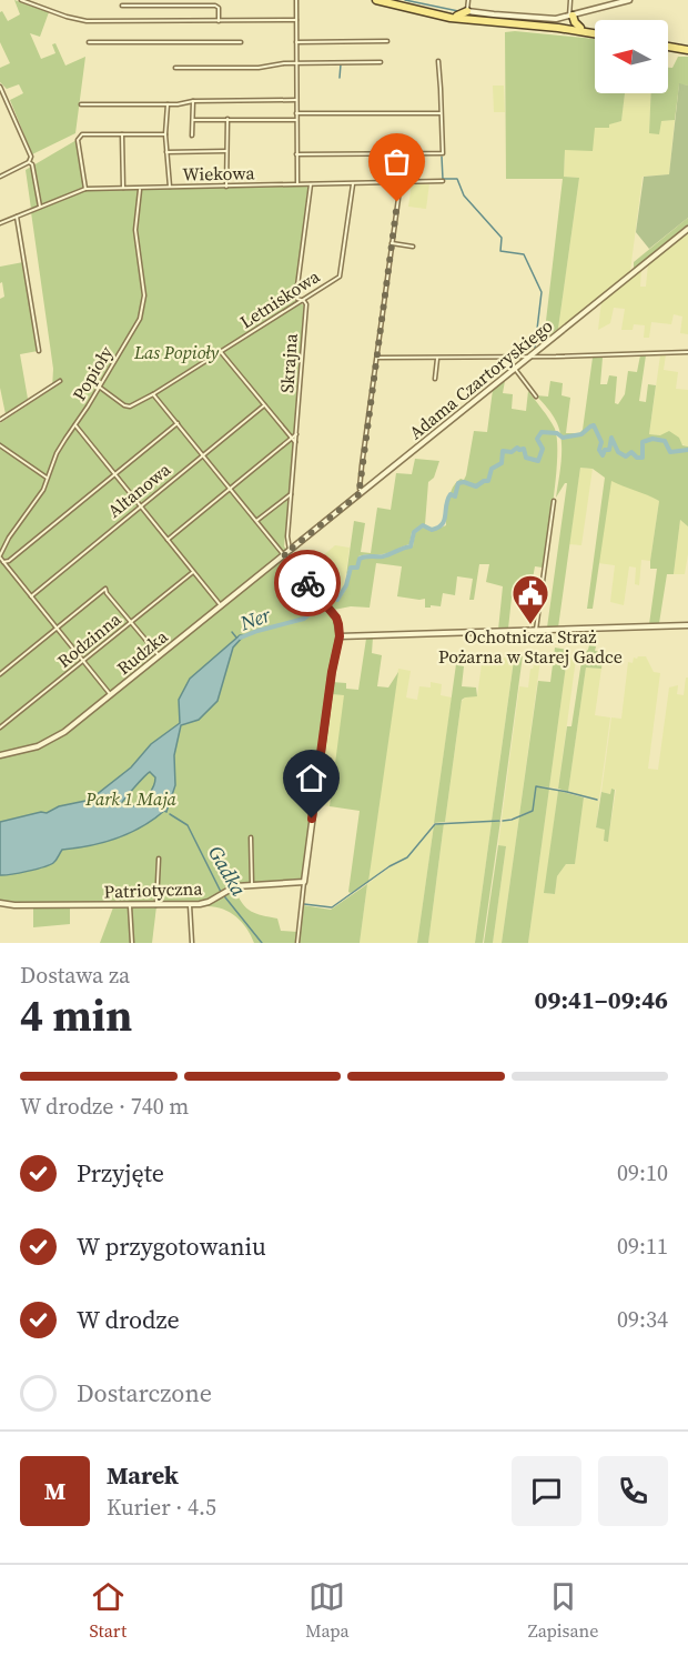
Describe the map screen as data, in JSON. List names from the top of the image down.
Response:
{
  "streets": {
    "street": [
      "Wiekowa",
      "Letniskowa",
      "Skrajna",
      "Popioły",
      "Adama Czartoryskiego",
      "Altanowa",
      "Rodzinna",
      "Rudzka",
      "Patriotyczna"
    ]
  },
  "crossings": [
    ["Wiekowa", "Letniskowa"],
    ["Wiekowa", "Skrajna"],
    ["Wiekowa", "Popioły"],
    ["Letniskowa", "Skrajna"],
    ["Letniskowa", "Popioły"],
    ["Skrajna", "Adama Czartoryskiego"],
    ["Skrajna", "Rudzka"],
    ["Adama Czartoryskiego", "Rudzka"]
  ],
  "water": ["Ner", "Gadka"],
  "parks": ["Las Popioły", "Park 1 Maja"],
  "places": {
    "public building": ["Ochotnicza Straż Pożarna w Starej Gadce"]
  },
  "north": "left",
  "page": {
    "heading": ["4 min", "Dostawa za", "09:41–09:46"],
    "panel": ["Marek", "Kurier · 4.5"],
    "bar": "W drodze · 740 m",
    "list": [
      ["Przyjęte", "09:10"],
      ["W przygotowaniu", "09:11"],
      ["W drodze", "09:34"],
      "Dostarczone"
    ],
    "round": "M",
    "tabs": ["Start", "Mapa", "Zapisane"]
  }
}
